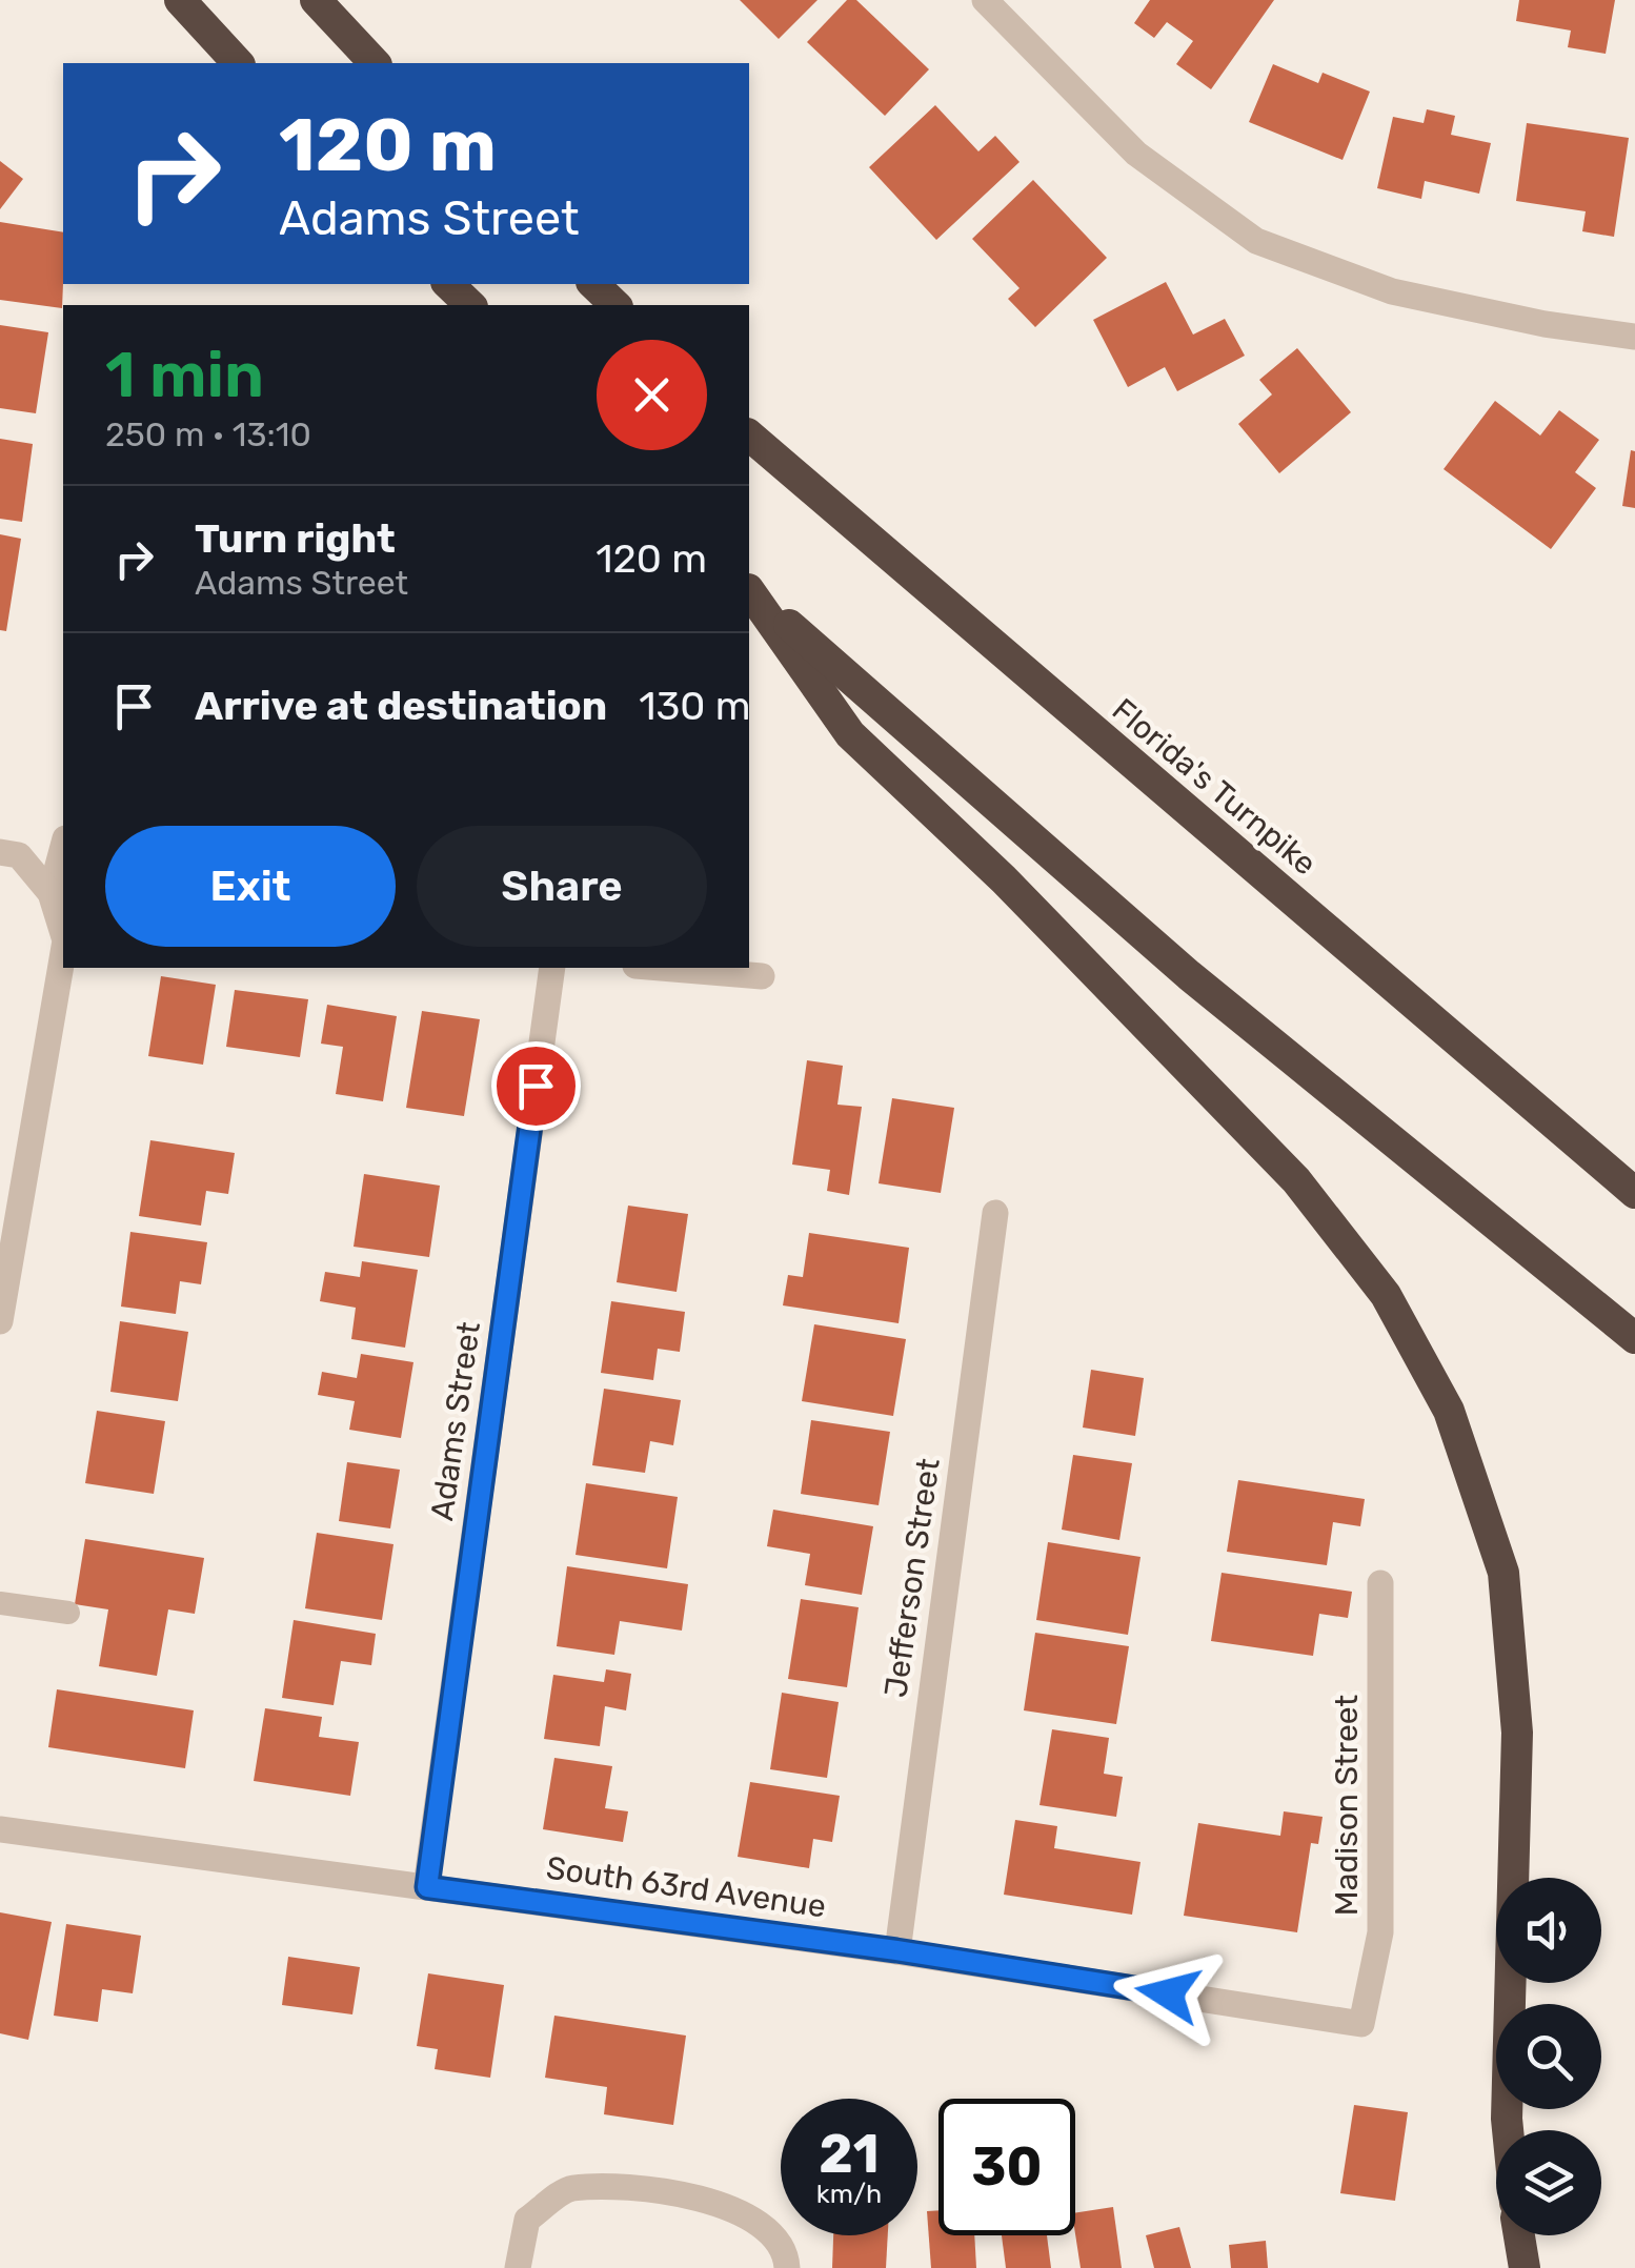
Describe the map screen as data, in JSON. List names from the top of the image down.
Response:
{
  "streets": {
    "highway": ["Florida's Turnpike"],
    "street": [
      "Adams Street",
      "Jefferson Street",
      "Madison Street",
      "South 63rd Avenue"
    ]
  },
  "crossings": [
    ["Adams Street", "South 63rd Avenue"],
    ["Jefferson Street", "South 63rd Avenue"],
    ["Madison Street", "South 63rd Avenue"]
  ],
  "page": {
    "turn": ["120 m", "Adams Street"],
    "heading": ["1 min", "250 m · 13:10"],
    "list": [
      {
        "name": "Turn right",
        "note": "Adams Street",
        "value": "120 m"
      },
      {
        "name": "Arrive at destination",
        "value": "130 m"
      }
    ],
    "buttons": ["Exit", "Share"],
    "speed": "21 km/h",
    "limit": "30"
  }
}
